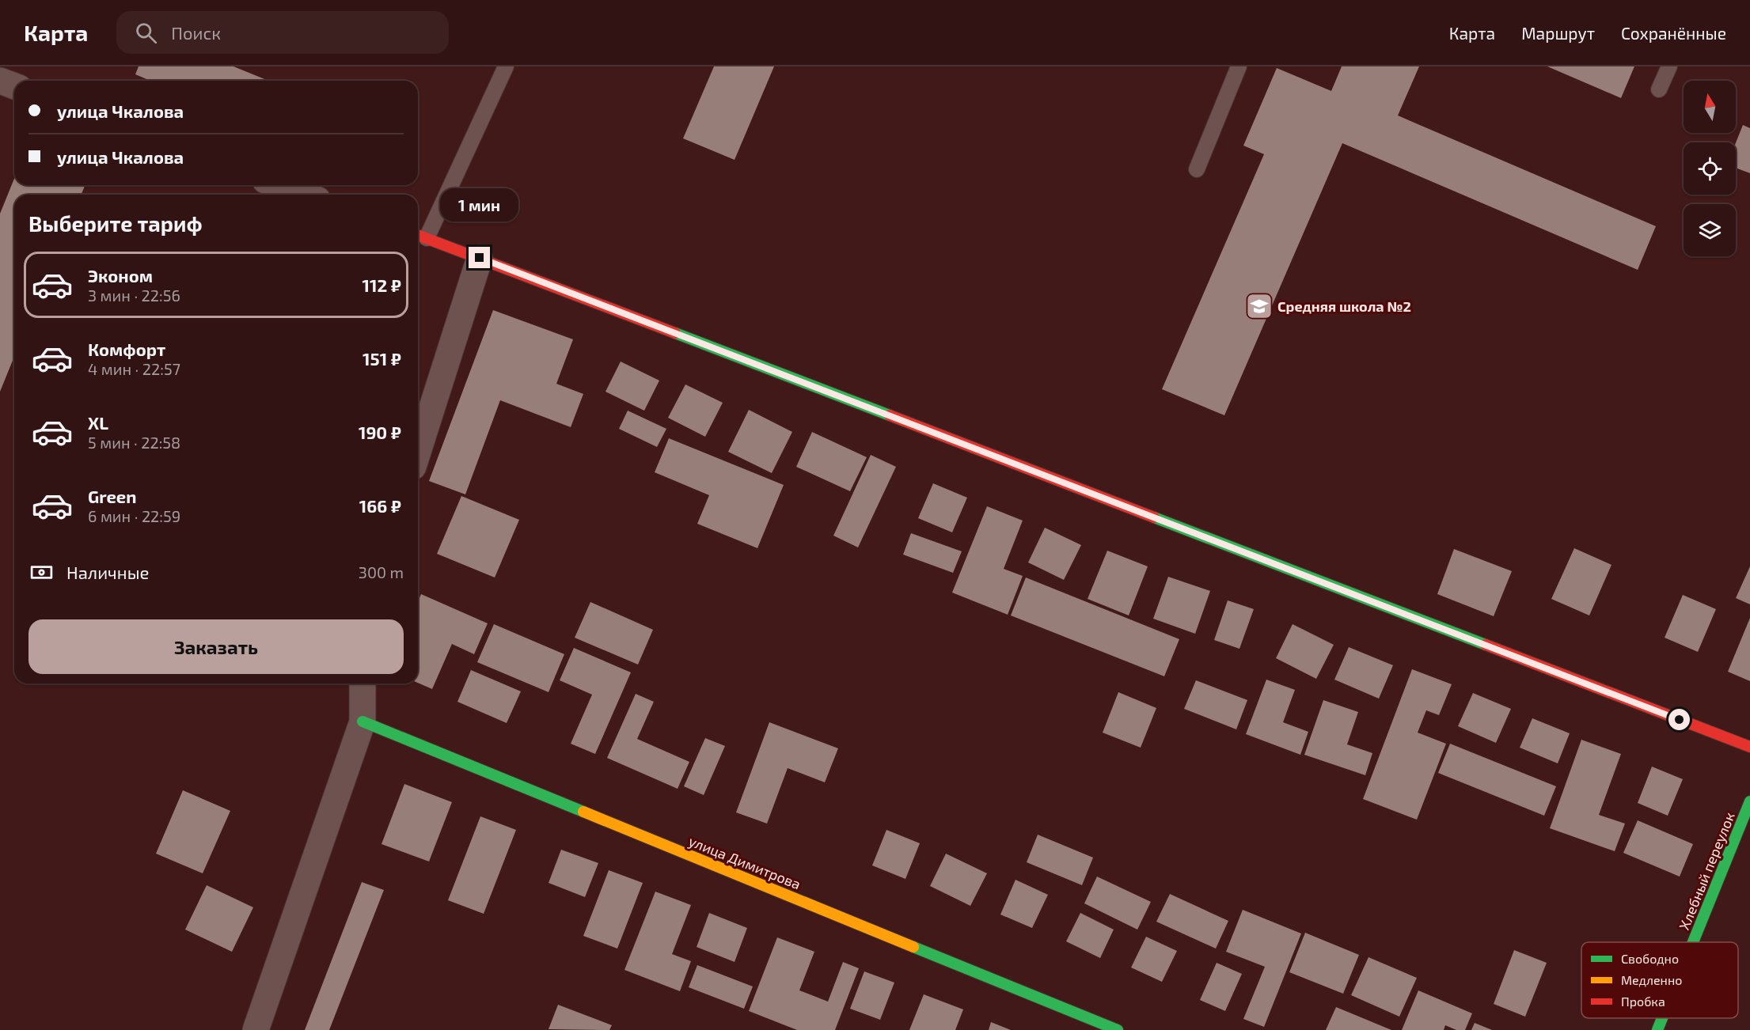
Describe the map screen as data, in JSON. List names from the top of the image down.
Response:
{
  "streets": {
    "street": ["улица Димитрова", "Хлебный переулок"]
  },
  "places": {
    "school or university": ["Средняя школа №2"]
  },
  "legend": ["Свободно", "Медленно", "Пробка"],
  "north": "top",
  "page": {
    "header": "Карта",
    "search": "Поиск",
    "nav": ["Карта", "Маршрут", "Сохранённые"],
    "banner": ["улица Чкалова", "улица Чкалова"],
    "bubble": "1 мин",
    "heading": "Выберите тариф",
    "list": [
      {
        "name": "Эконом",
        "note": "3 мин · 22:56",
        "value": "112 ₽"
      },
      {
        "name": "Комфорт",
        "note": "4 мин · 22:57",
        "value": "151 ₽"
      },
      {
        "name": "XL",
        "note": "5 мин · 22:58",
        "value": "190 ₽"
      },
      {
        "name": "Green",
        "note": "6 мин · 22:59",
        "value": "166 ₽"
      }
    ],
    "pay": ["Наличные", "300 m"],
    "buttons": "Заказать"
  }
}
